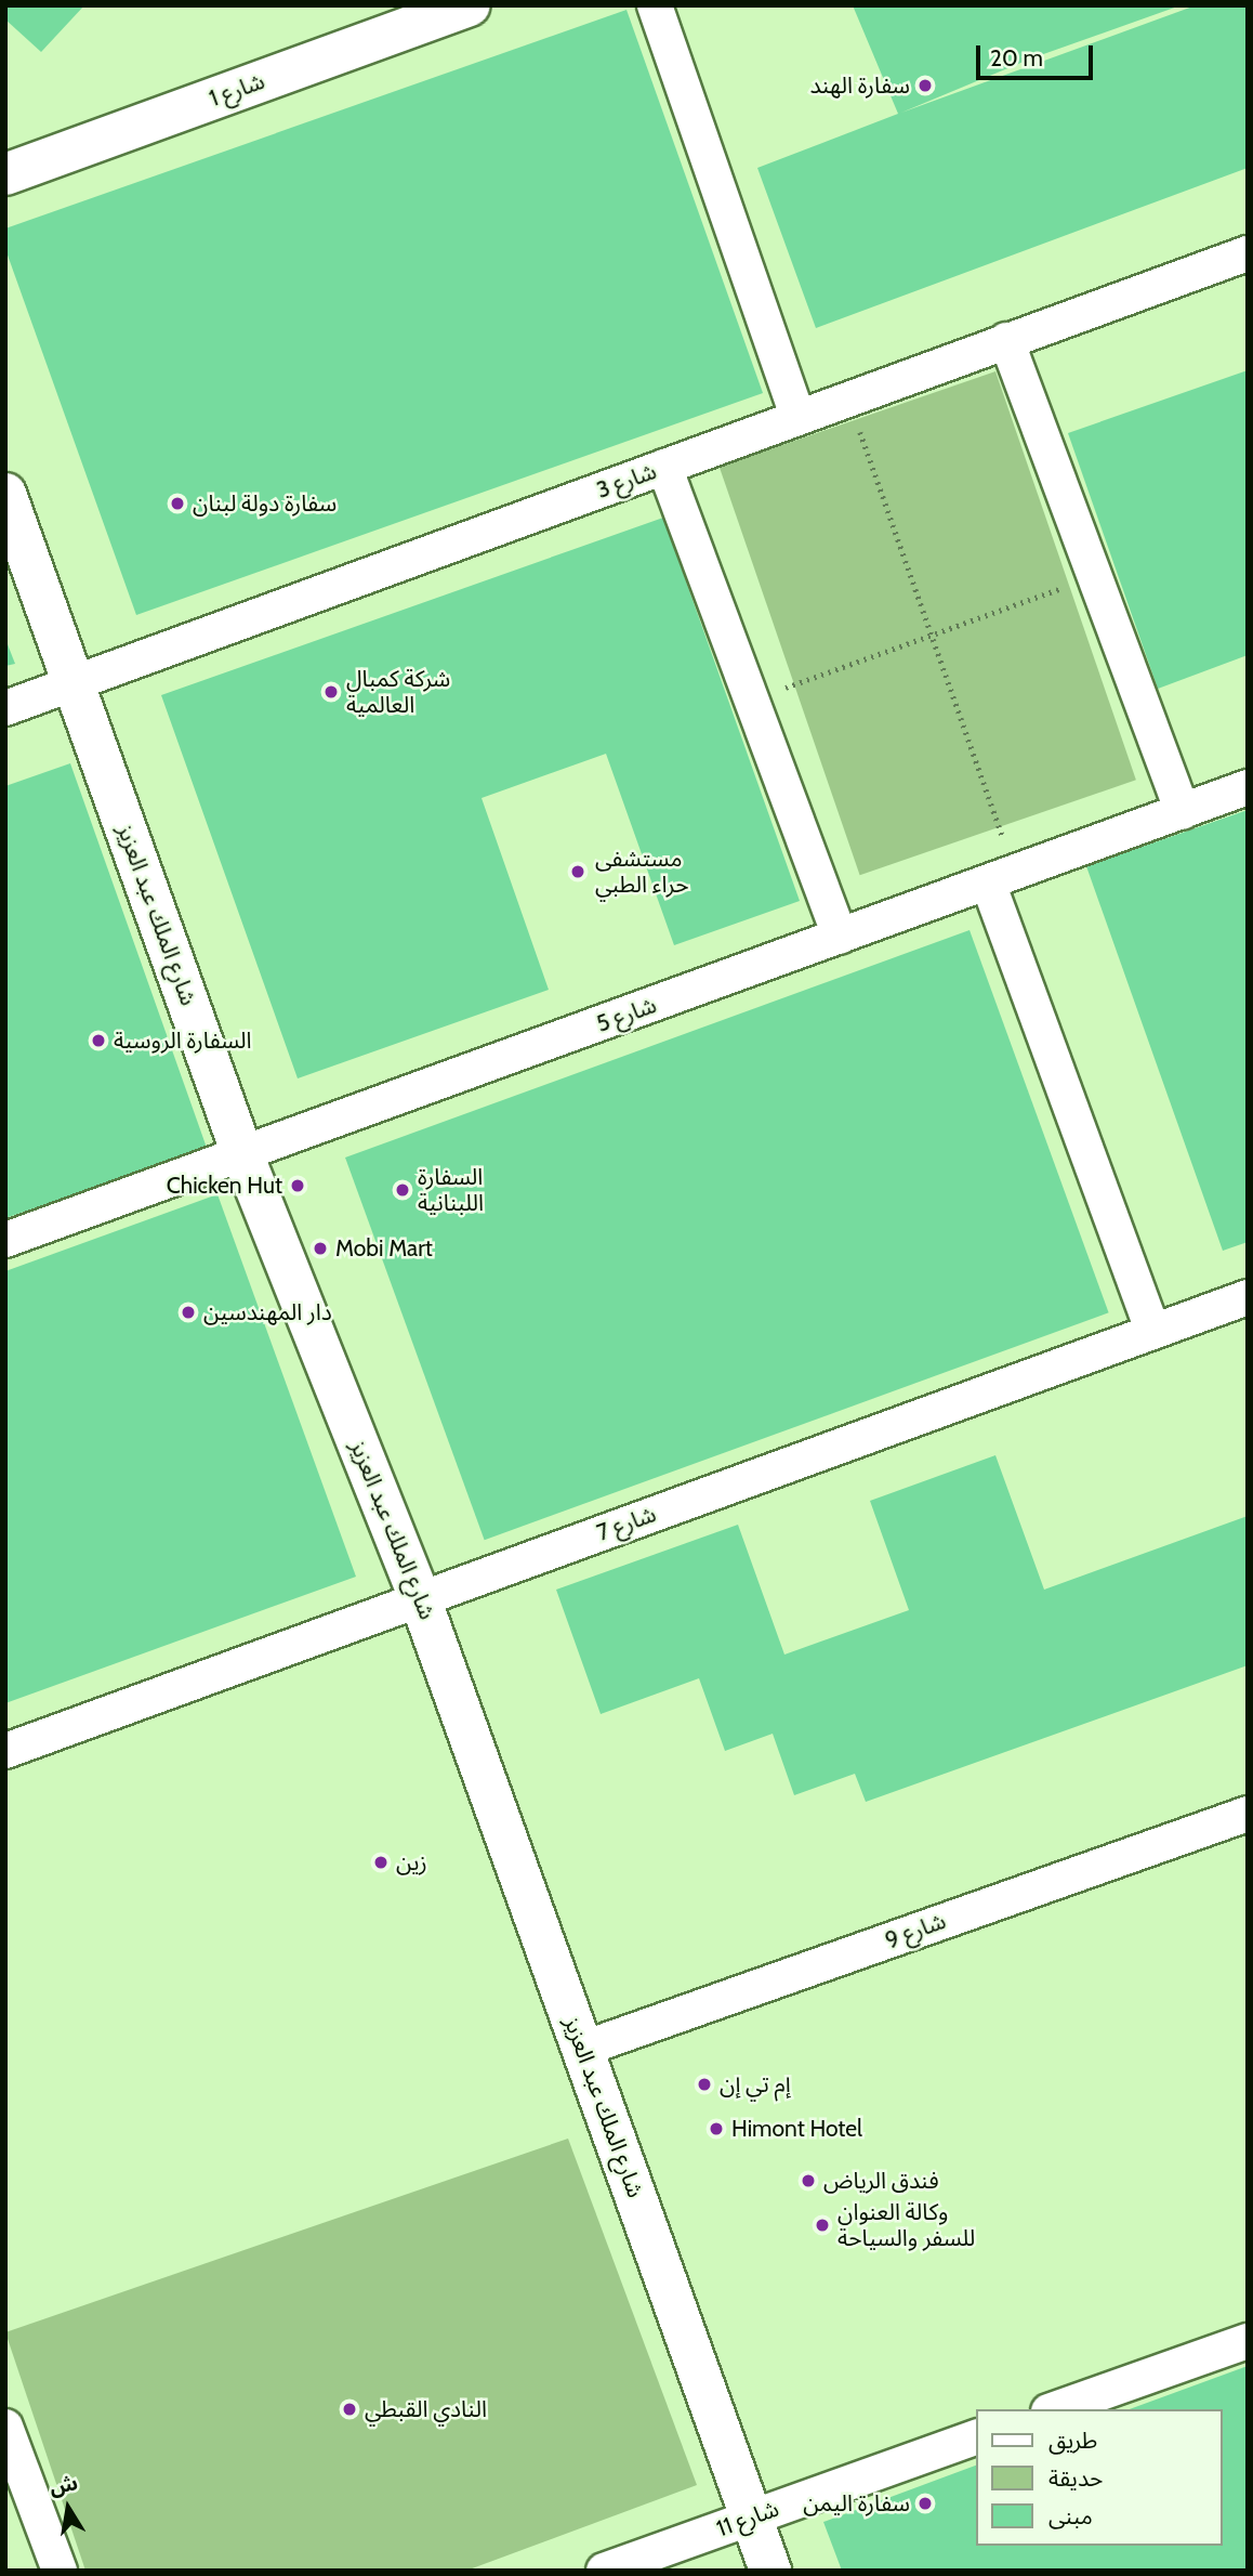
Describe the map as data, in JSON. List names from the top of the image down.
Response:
{
  "streets": {
    "street": [
      "شارع 1",
      "شارع 3",
      "شارع الملك عبد العزيز",
      "شارع 5",
      "شارع 7",
      "شارع 9",
      "شارع 11"
    ]
  },
  "crossings": [
    ["شارع 3", "شارع الملك عبد العزيز"],
    ["شارع الملك عبد العزيز", "شارع 5"],
    ["شارع الملك عبد العزيز", "شارع 7"],
    ["شارع الملك عبد العزيز", "شارع 9"],
    ["شارع الملك عبد العزيز", "شارع 11"]
  ],
  "places": [
    "سفارة الهند",
    "سفارة دولة لبنان",
    "شركة كمبال العالمية",
    "مستشفى حراء الطبي",
    "السفارة الروسية",
    "Chicken Hut",
    "السفارة اللبنانية",
    "Mobi Mart",
    "دار المهندسين",
    "زين",
    "إم تي إن",
    "Himont Hotel",
    "فندق الرياض",
    "وكالة العنوان للسفر والسياحة",
    "النادي القبطي",
    "سفارة اليمن"
  ],
  "legend": ["طريق", "حديقة", "مبنى"],
  "scale_bar": "20 m",
  "north": "top"
}
